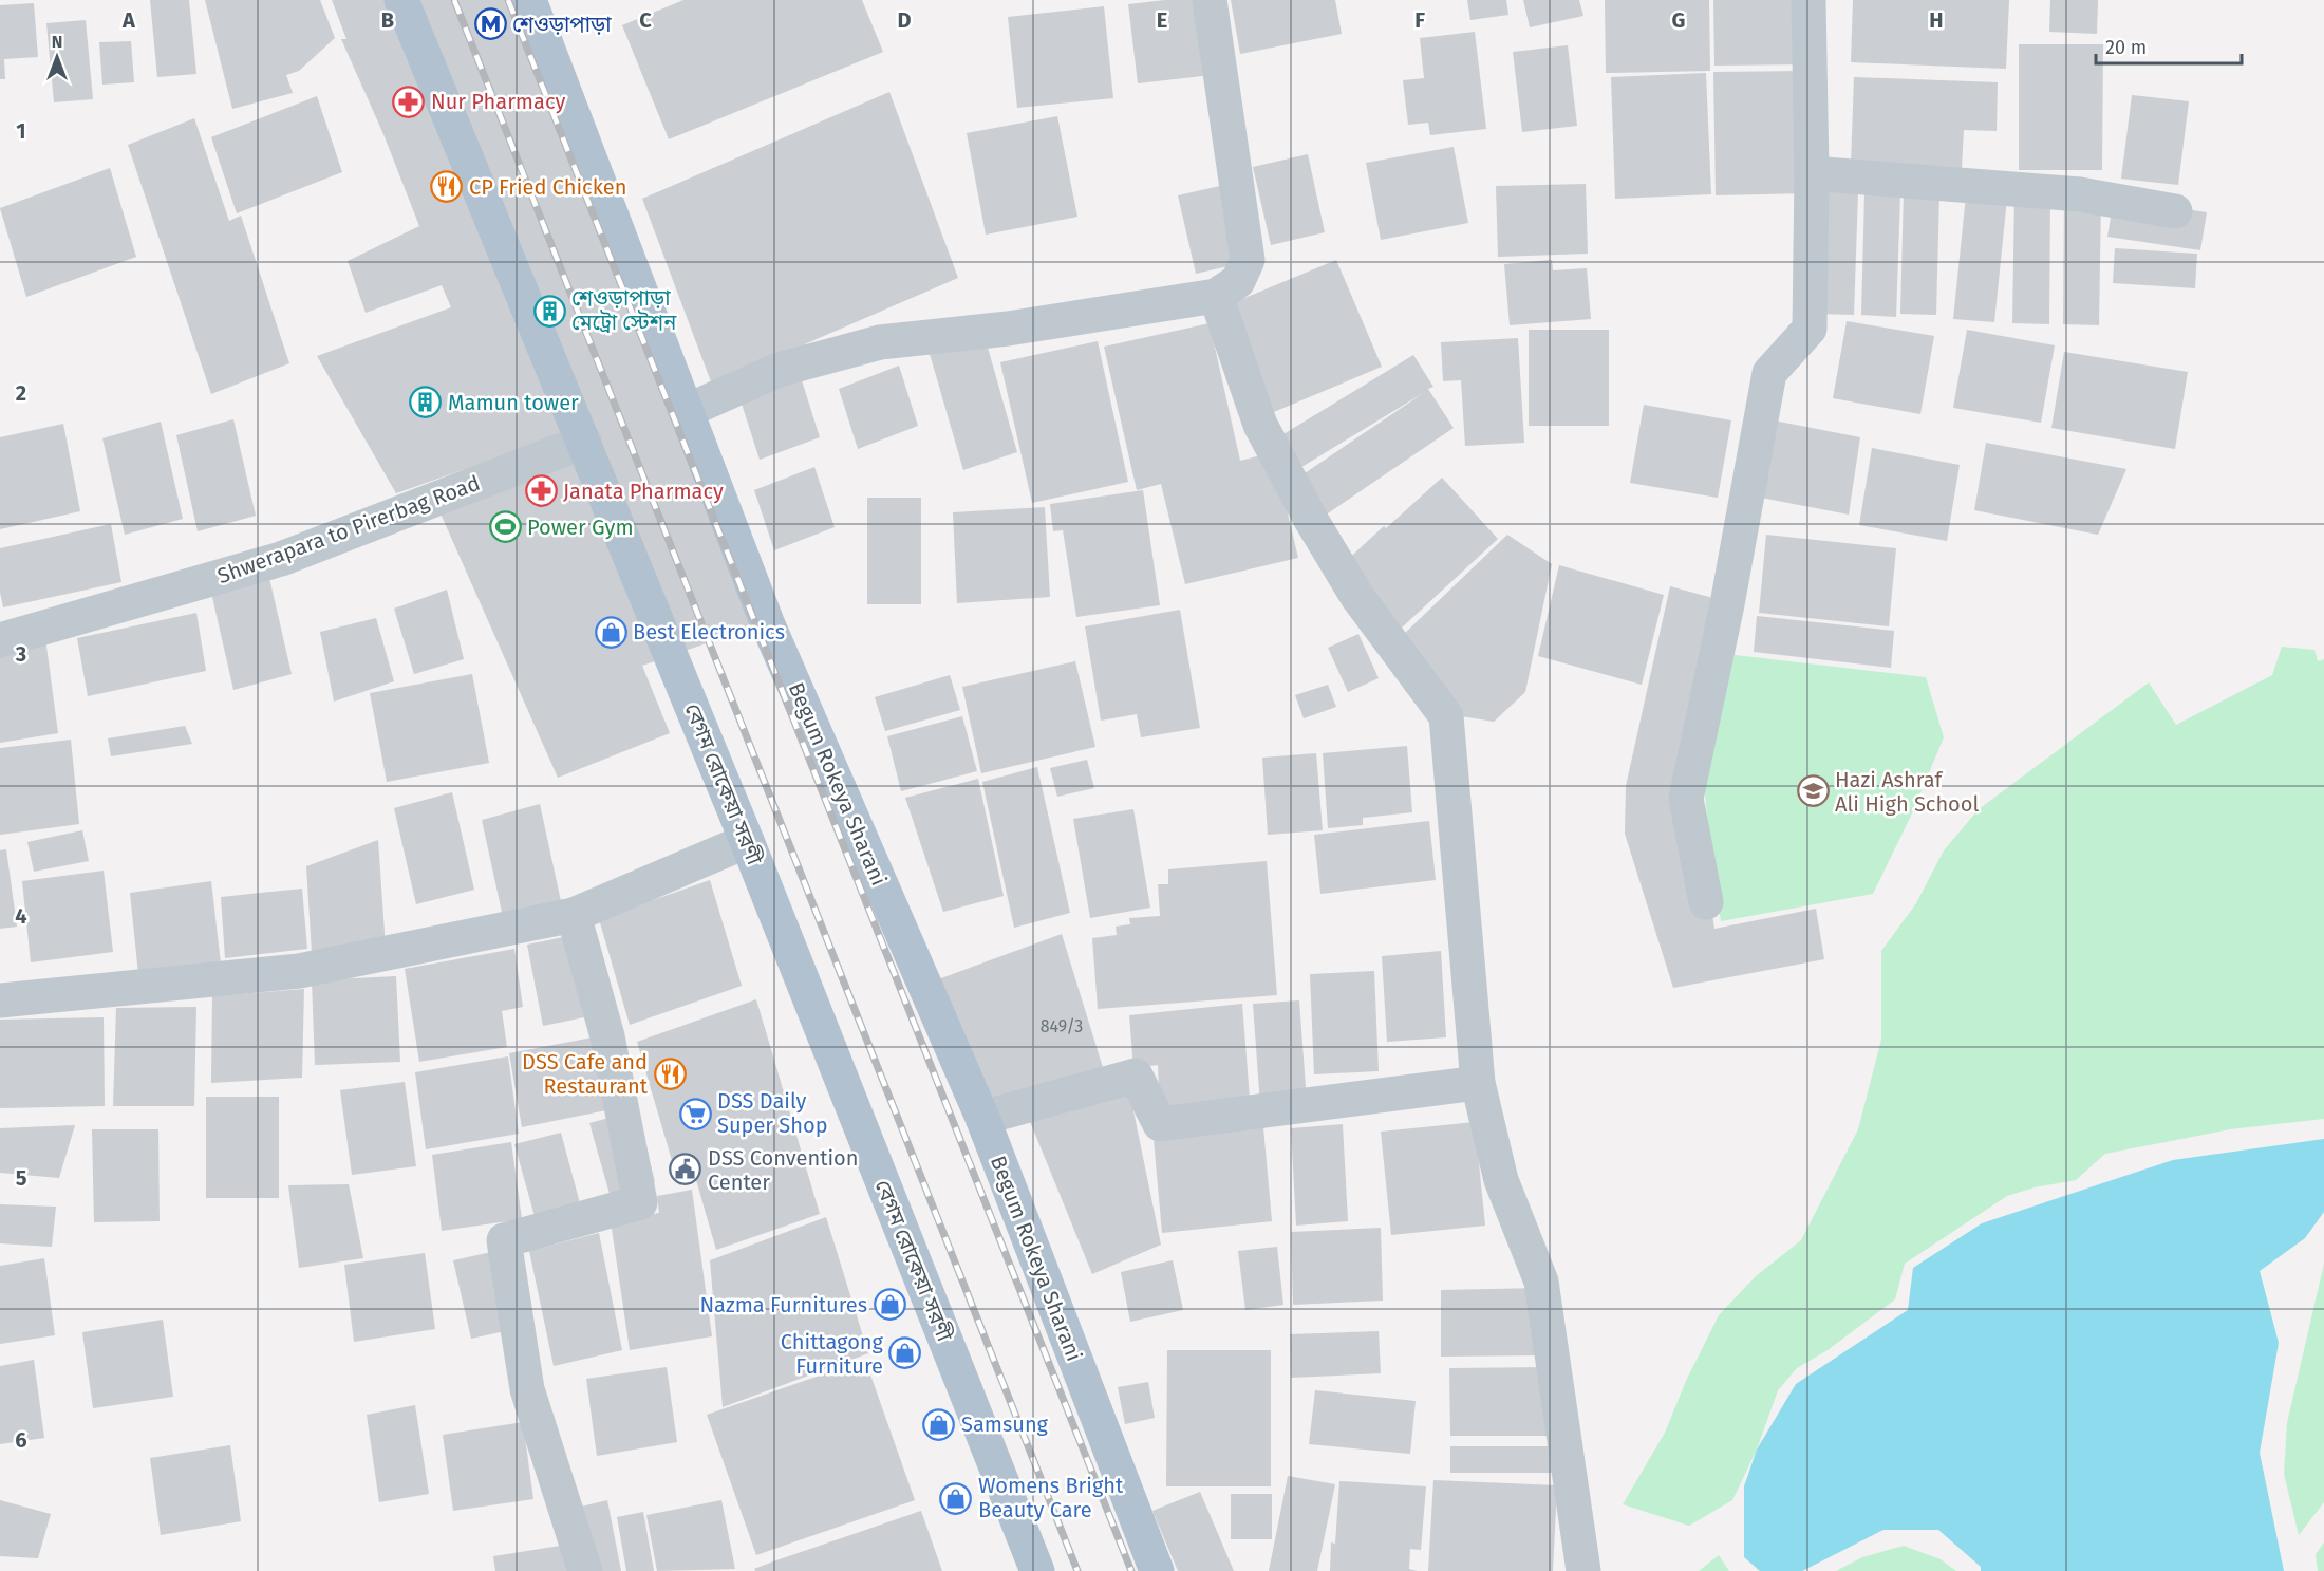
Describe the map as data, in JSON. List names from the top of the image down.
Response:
{
  "streets": {
    "main road": ["বেগম রোকেয়া সরণী", "Begum Rokeya Sharani"],
    "street": ["Shwerapara to Pirerbag Road"]
  },
  "crossings": [
    ["Shwerapara to Pirerbag Road", "বেগম রোকেয়া সরণী"]
  ],
  "places": {
    "metro station": ["শেওড়াপাড়া"],
    "pharmacy": ["Nur Pharmacy", "Janata Pharmacy"],
    "restaurant": ["CP Fried Chicken", "DSS Cafe and Restaurant"],
    "building": ["শেওড়াপাড়া মেট্রো স্টেশন", "Mamun tower"],
    "sports": ["Power Gym"],
    "shop": [
      "Best Electronics",
      "Nazma Furnitures",
      "Chittagong Furniture",
      "Samsung",
      "Womens Bright Beauty Care"
    ],
    "school or university": ["Hazi Ashraf Ali High School"],
    "supermarket": ["DSS Daily Super Shop"],
    "public building": ["DSS Convention Center"]
  },
  "house_numbers": ["849/3"],
  "scale_bar": "20 m",
  "north": "top",
  "grid": {
    "columns": [
      "A",
      "B",
      "C",
      "D",
      "E",
      "F",
      "G",
      "H"
    ],
    "rows": [
      "1",
      "2",
      "3",
      "4",
      "5",
      "6"
    ]
  }
}
